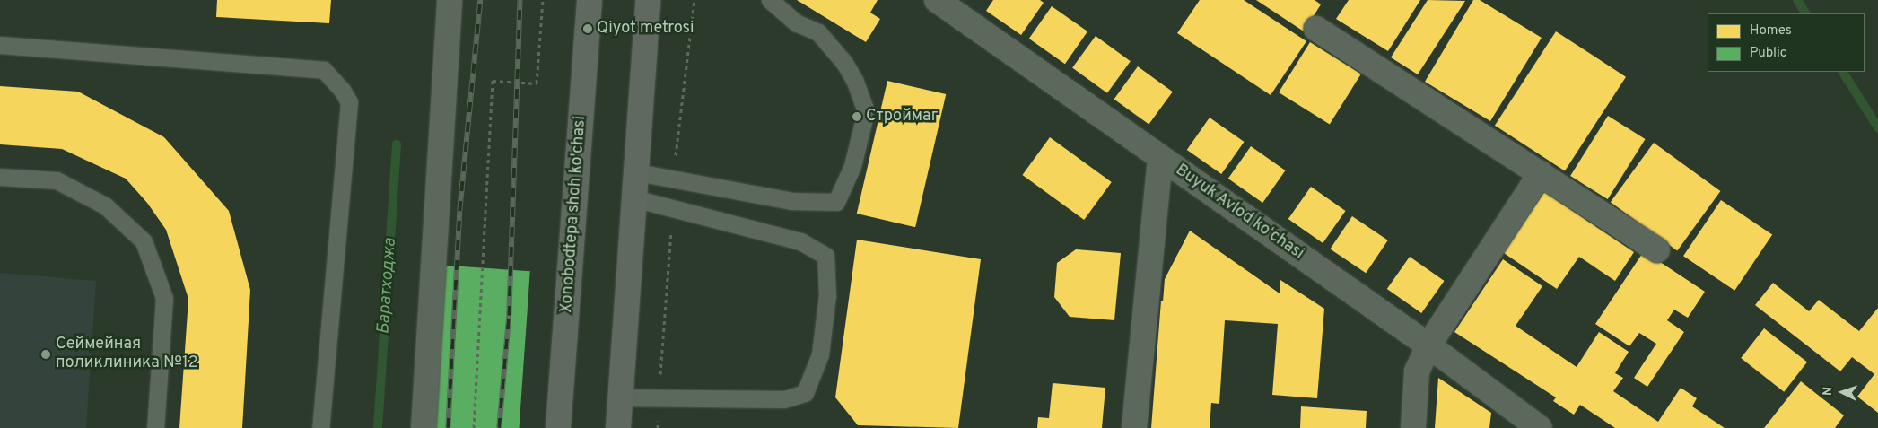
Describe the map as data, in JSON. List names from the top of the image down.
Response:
{
  "streets": {
    "highway": ["Xonobodtepa shoh ko'chasi"],
    "street": ["Buyuk Avlod koʻchasi"]
  },
  "water": ["Баратходжа"],
  "places": ["Qiyot metrosi", "Строймаг", "Сеймейная поликлиника №12"],
  "legend": ["Homes", "Public"],
  "north": "left"
}
